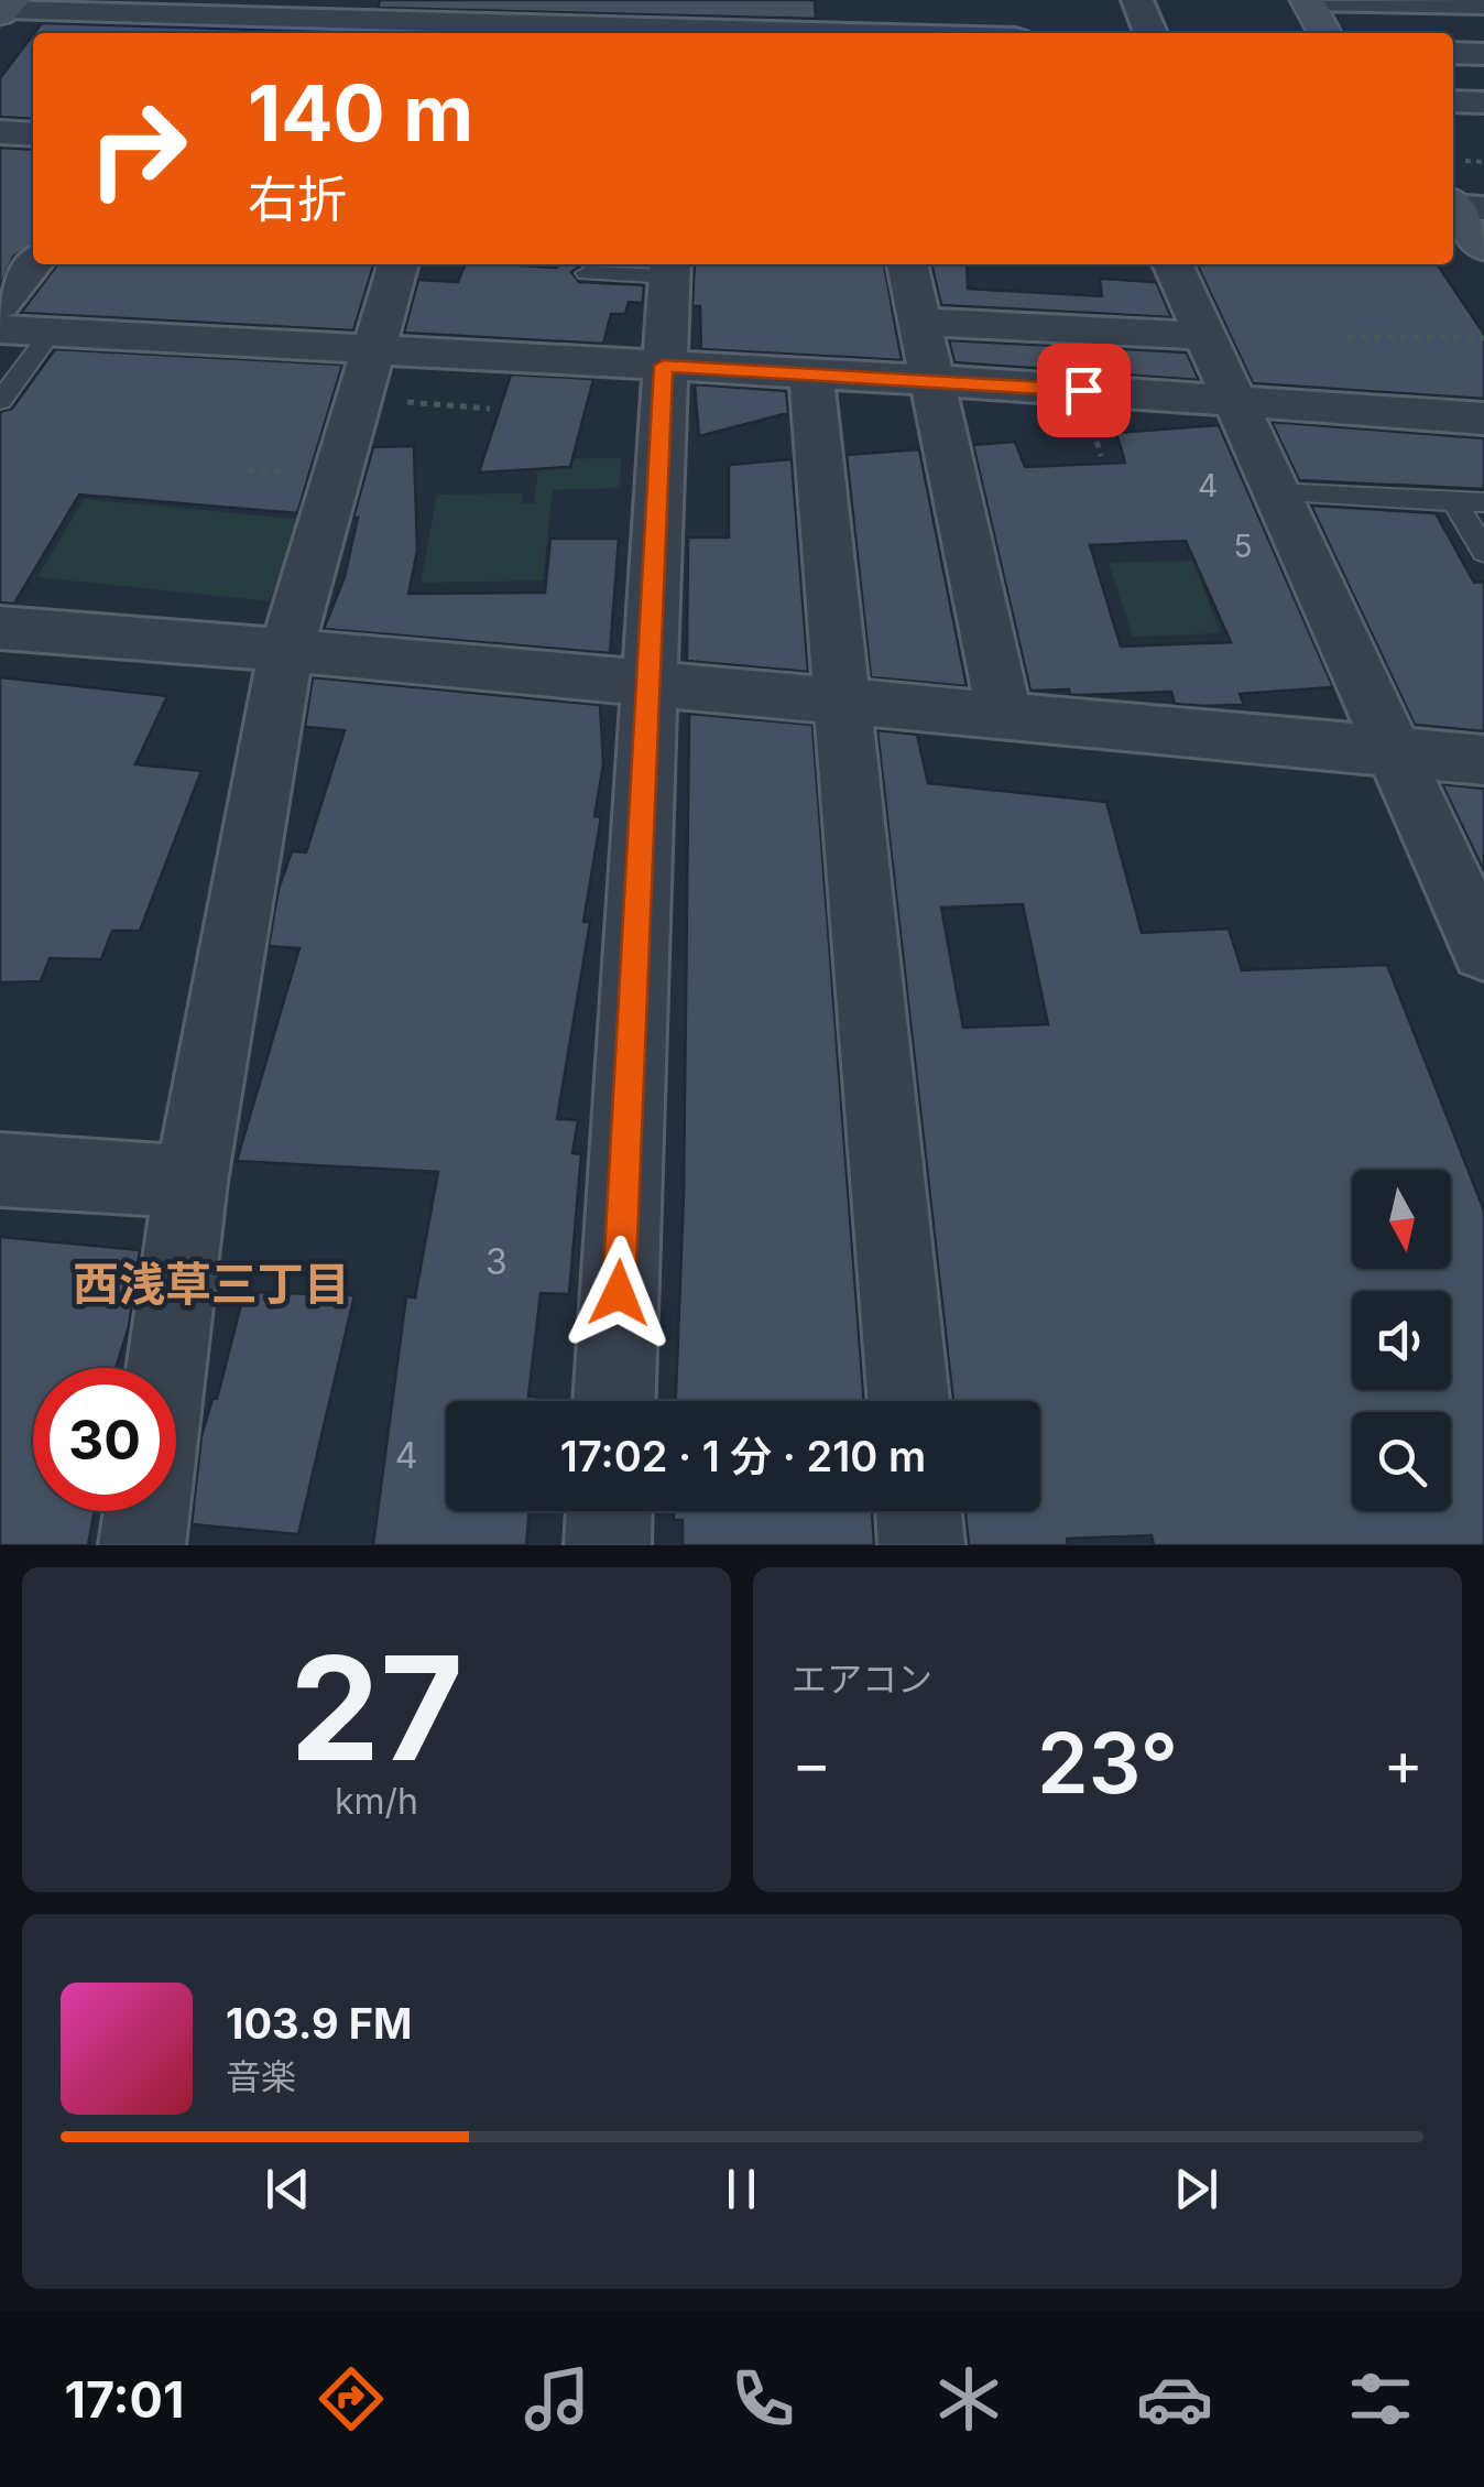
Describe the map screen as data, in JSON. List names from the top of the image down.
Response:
{
  "districts": ["西浅草三丁目"],
  "house_numbers": [
    "4",
    "5",
    "3",
    "4"
  ],
  "north": "bottom",
  "page": {
    "turn": ["140 m", "右折"],
    "limit": "30",
    "trip": "17:02 · 1 分 · 210 m",
    "tile": [
      ["27", "km/h"],
      "エアコン"
    ],
    "heat": ["−", "23°", "+"],
    "song": ["103.9 FM", "音楽"],
    "tabs": "17:01"
  }
}
